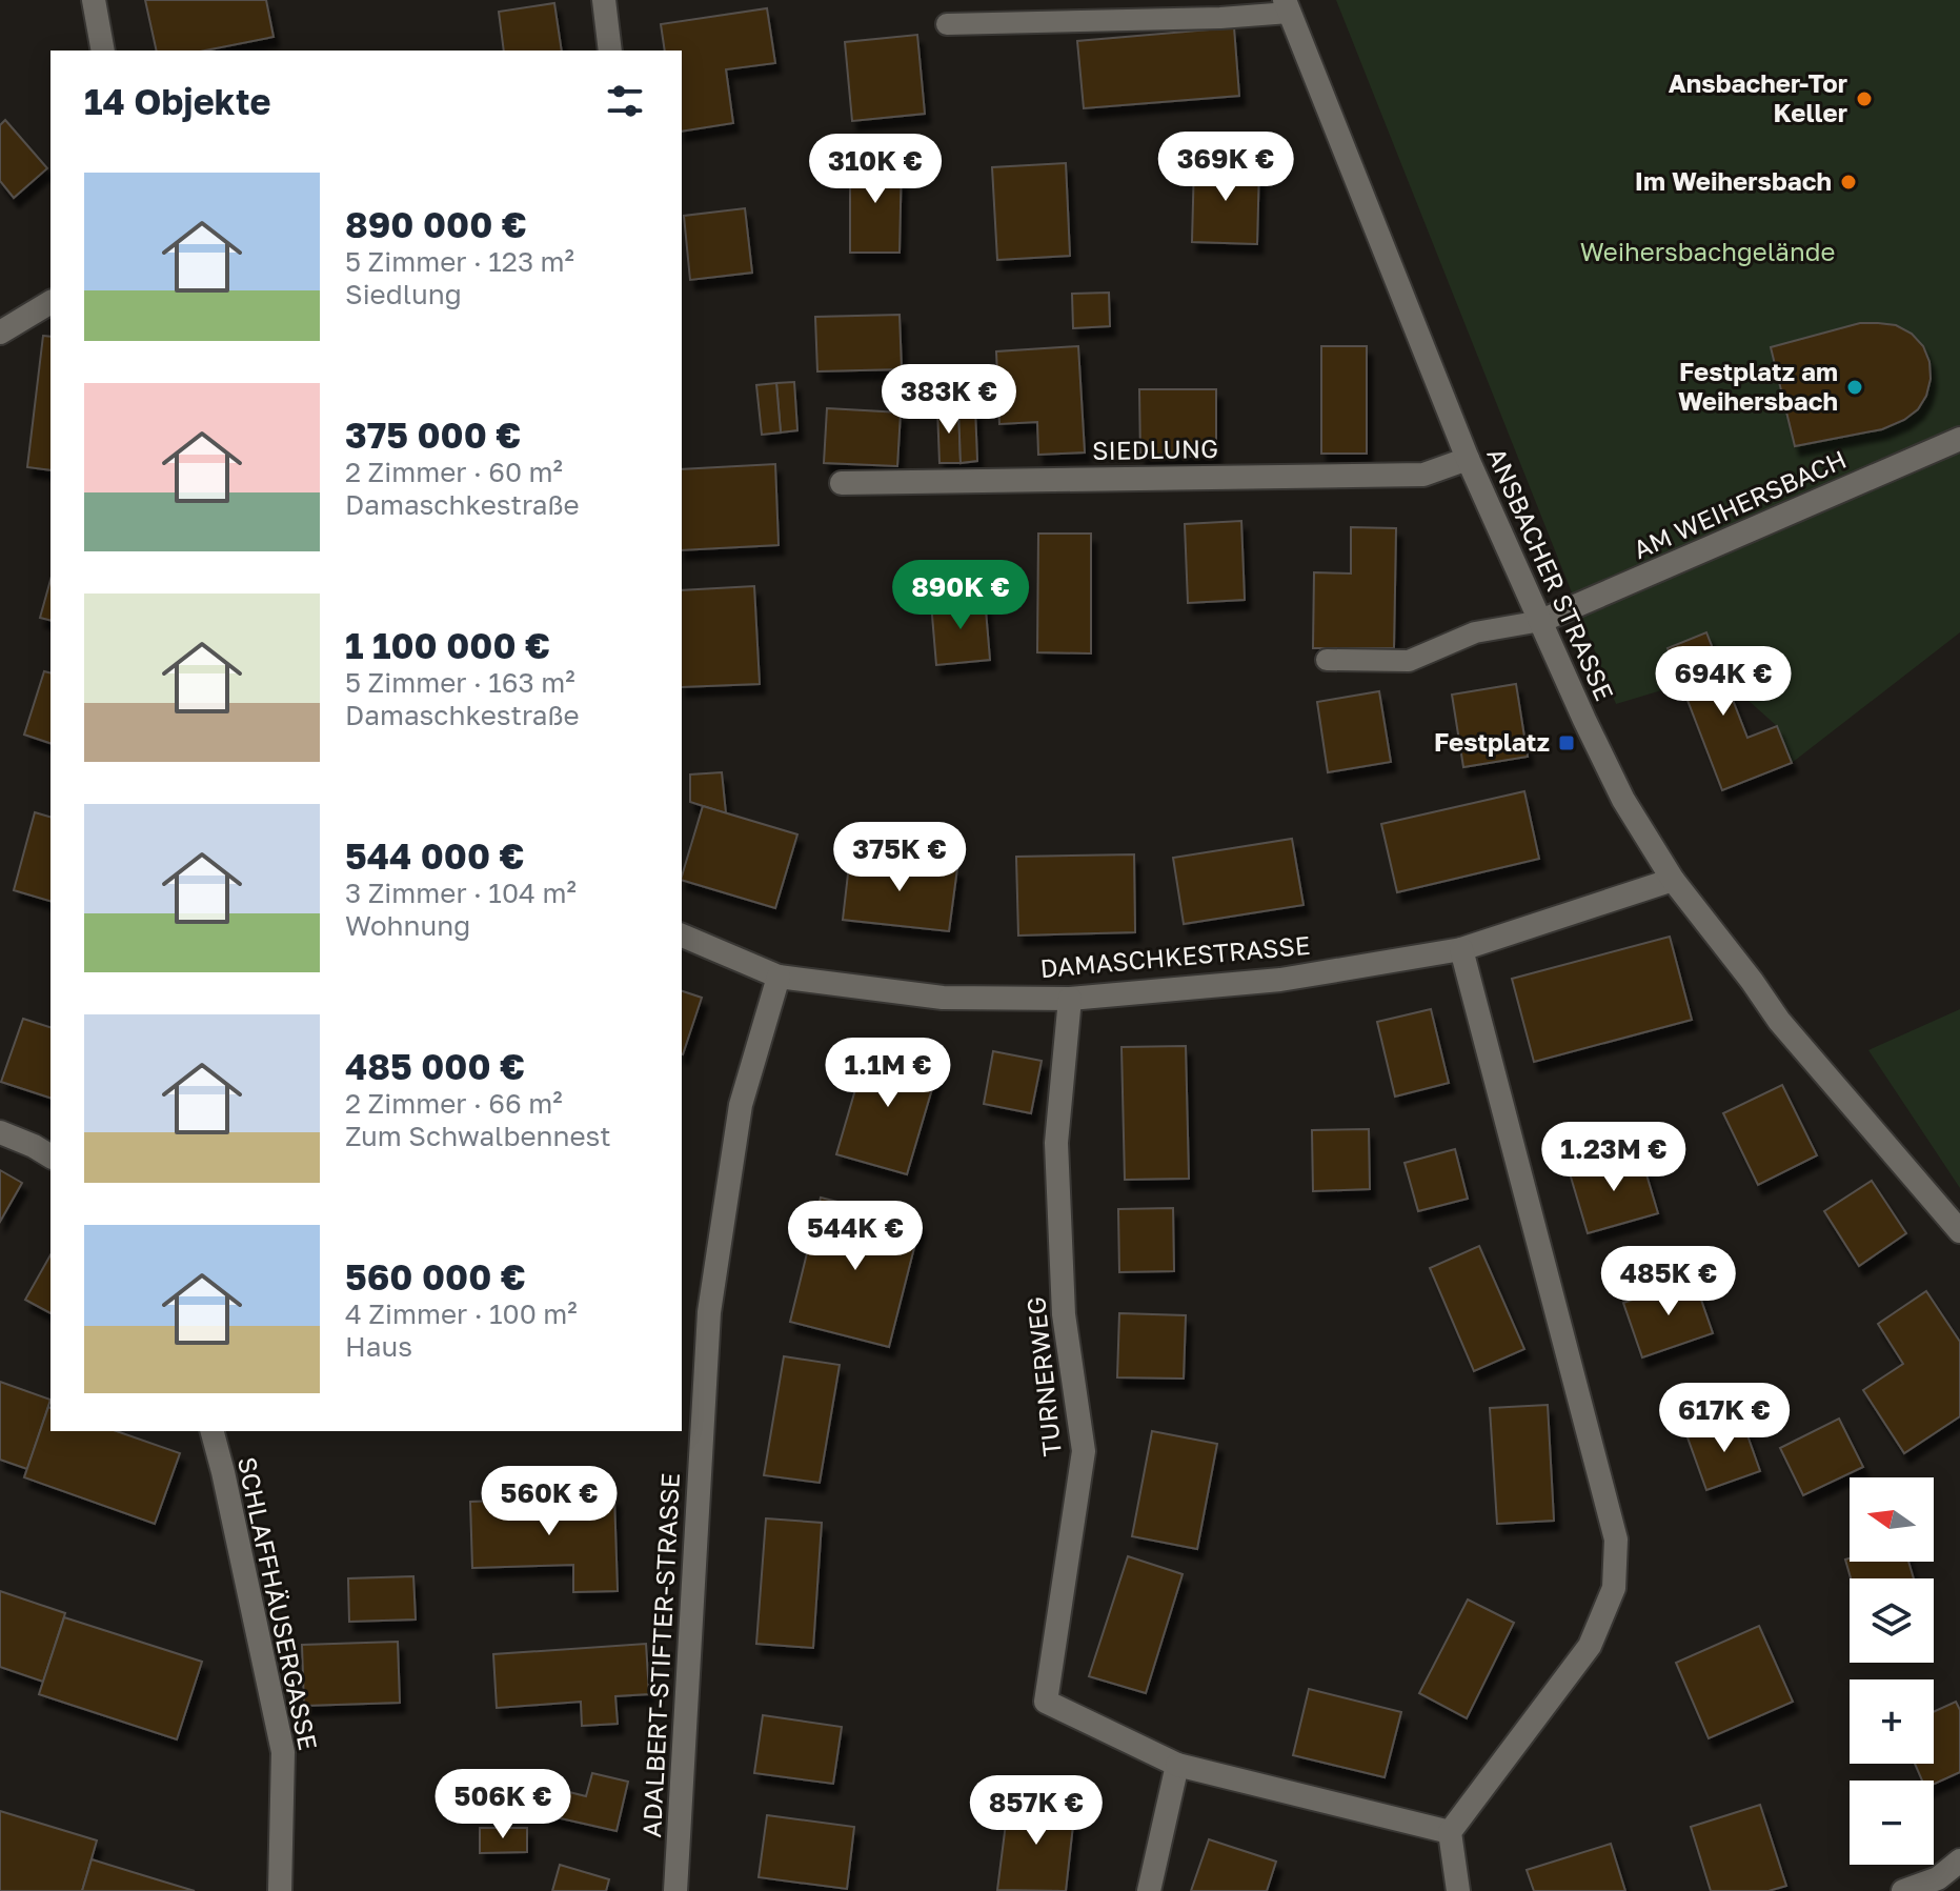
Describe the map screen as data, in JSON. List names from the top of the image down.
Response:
{
  "streets": {
    "street": [
      "SIEDLUNG",
      "AM WEIHERSBACH",
      "ANSBACHER STRASSE",
      "DAMASCHKESTRASSE",
      "TURNERWEG",
      "SCHLAFFHÄUSERGASSE",
      "ADALBERT-STIFTER-STRASSE"
    ]
  },
  "crossings": [
    ["SIEDLUNG", "ANSBACHER STRASSE"],
    ["AM WEIHERSBACH", "ANSBACHER STRASSE"],
    ["ANSBACHER STRASSE", "DAMASCHKESTRASSE"],
    ["DAMASCHKESTRASSE", "TURNERWEG"],
    ["DAMASCHKESTRASSE", "ADALBERT-STIFTER-STRASSE"]
  ],
  "parks": ["Weihersbachgelände"],
  "places": {
    "other": ["Ansbacher-Tor Keller", "Im Weihersbach", "Festplatz am Weihersbach"],
    "transit": ["Festplatz"]
  },
  "north": "left",
  "page": {
    "heading": "14 Objekte",
    "price": [
      "369K €",
      "310K €",
      "383K €",
      "890K €",
      "694K €",
      "375K €",
      "1.1M €",
      "1.23M €",
      "544K €",
      "485K €",
      "617K €",
      "560K €",
      "506K €",
      "857K €"
    ],
    "list": [
      {
        "name": "890 000 €",
        "note": "5 Zimmer · 123 m² · Siedlung"
      },
      {
        "name": "375 000 €",
        "note": "2 Zimmer · 60 m² · Damaschkestraße"
      },
      {
        "name": "1 100 000 €",
        "note": "5 Zimmer · 163 m² · Damaschkestraße"
      },
      {
        "name": "544 000 €",
        "note": "3 Zimmer · 104 m² · Wohnung"
      },
      {
        "name": "485 000 €",
        "note": "2 Zimmer · 66 m² · Zum Schwalbennest"
      },
      {
        "name": "560 000 €",
        "note": "4 Zimmer · 100 m² · Haus"
      }
    ],
    "map_buttons": ["+", "−"]
  }
}
